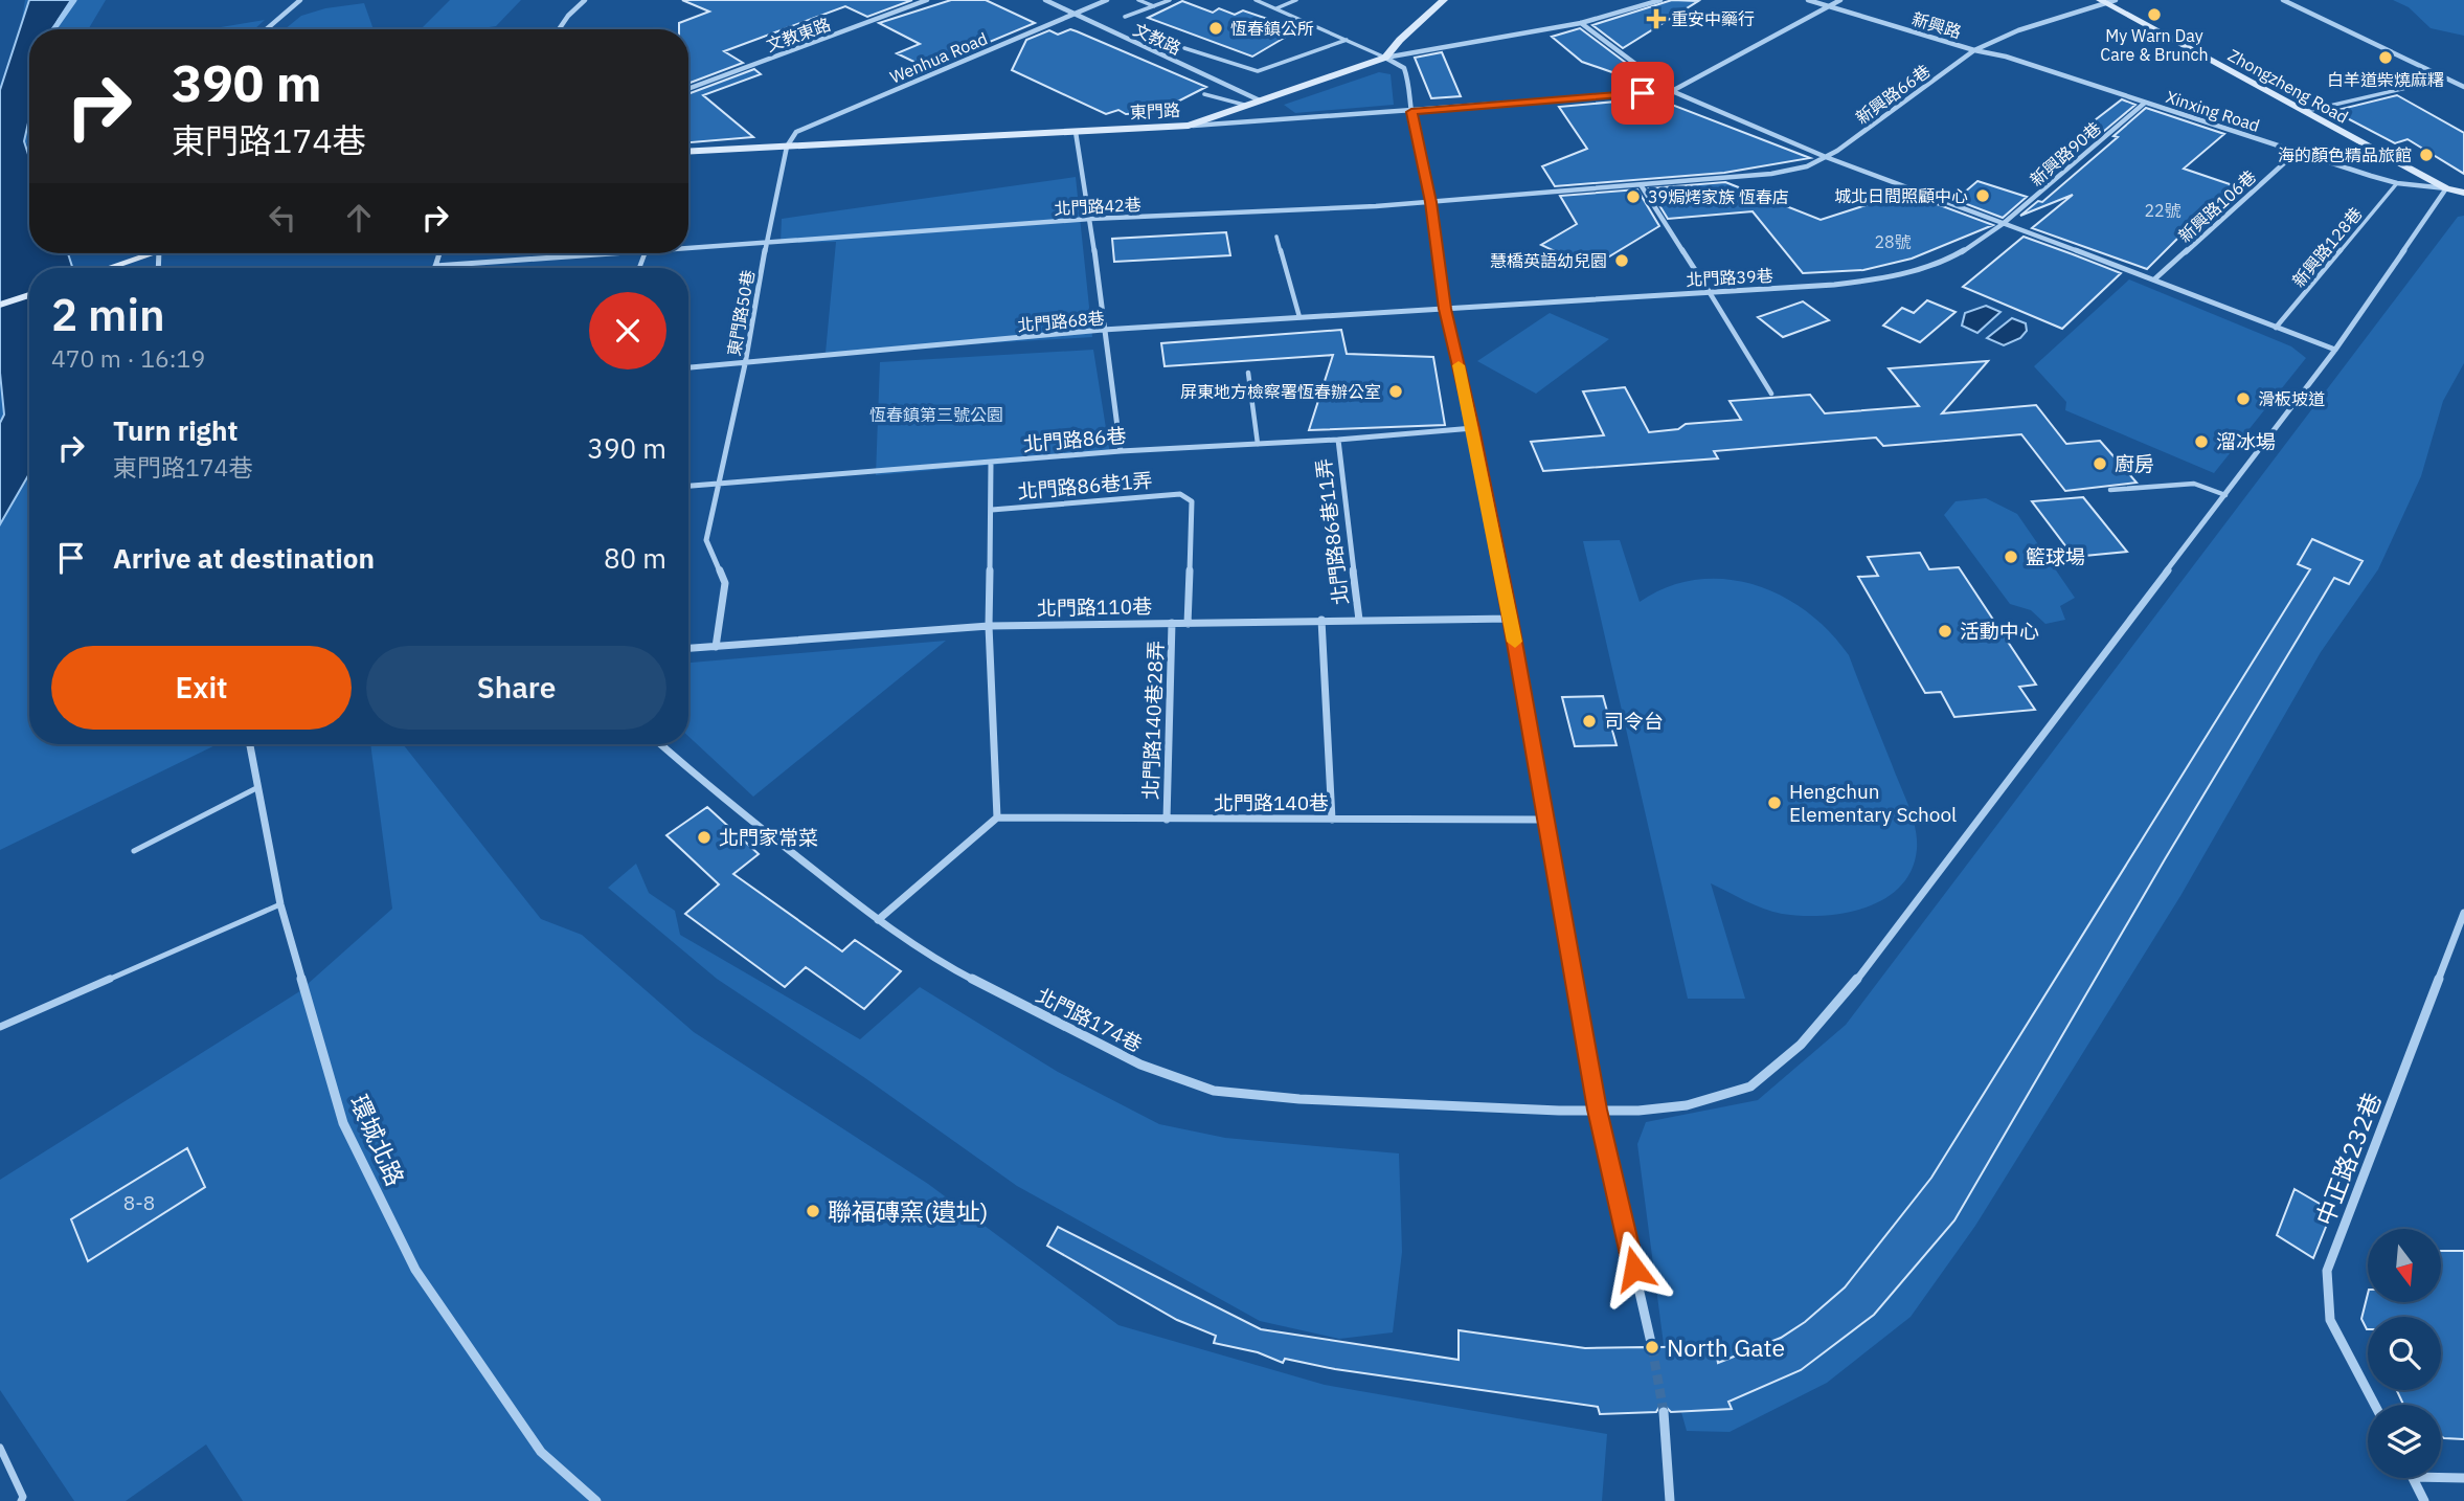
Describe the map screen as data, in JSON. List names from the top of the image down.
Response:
{
  "streets": {
    "main road": ["Zhongzheng Road", "東門路"],
    "street": [
      "新興路",
      "文教東路",
      "文教路",
      "Wenhua Road",
      "新興路66巷",
      "Xinxing Road",
      "新興路90巷",
      "北門路42巷",
      "新興路106巷",
      "北門路39巷",
      "東門路50巷",
      "北門路68巷",
      "北門路86巷",
      "北門路86巷1弄",
      "北門路86巷11弄",
      "北門路110巷",
      "北門路140巷28弄",
      "北門路140巷",
      "北門路174巷",
      "環城北路",
      "中正路232巷"
    ],
    "lane": ["新興路128巷"]
  },
  "crossings": [
    ["新興路", "新興路66巷"],
    ["新興路", "Xinxing Road"],
    ["文教路", "Wenhua Road"],
    ["文教路", "東門路"],
    ["Wenhua Road", "東門路"],
    ["Wenhua Road", "東門路50巷"],
    ["Zhongzheng Road", "新興路66巷"],
    ["Zhongzheng Road", "Xinxing Road"],
    ["Zhongzheng Road", "北門路174巷"],
    ["新興路66巷", "Xinxing Road"],
    ["東門路", "東門路50巷"],
    ["Xinxing Road", "新興路90巷"],
    ["Xinxing Road", "新興路106巷"],
    ["Xinxing Road", "新興路128巷"],
    ["Xinxing Road", "北門路174巷"],
    ["新興路90巷", "北門路39巷"],
    ["北門路42巷", "東門路50巷"],
    ["北門路39巷", "北門路68巷"],
    ["東門路50巷", "北門路68巷"],
    ["東門路50巷", "北門路86巷"],
    ["東門路50巷", "北門路110巷"],
    ["北門路86巷", "北門路86巷11弄"],
    ["北門路86巷1弄", "北門路110巷"],
    ["北門路86巷11弄", "北門路110巷"],
    ["北門路110巷", "北門路140巷28弄"],
    ["北門路140巷28弄", "北門路140巷"]
  ],
  "parks": ["恆春鎮第三號公園"],
  "places": {
    "other": [
      "My Warn Day Care & Brunch",
      "恆春鎮公所",
      "白羊道柴燒麻糬",
      "海的顏色精品旅館",
      "城北日間照顧中心",
      "39焗烤家族 恆春店",
      "慧橋英語幼兒園",
      "屏東地方檢察署恆春辦公室",
      "滑板坡道",
      "溜冰場",
      "廚房",
      "籃球場",
      "活動中心",
      "司令台",
      "Hengchun Elementary School",
      "北門家常菜",
      "聯福磚窯(遺址)",
      "North Gate"
    ],
    "health": ["重安中藥行"]
  },
  "house_numbers": ["22號", "28號", "8-8"],
  "north": "bottom",
  "page": {
    "turn": ["390 m", "東門路174巷"],
    "heading": ["2 min", "470 m · 16:19"],
    "list": [
      {
        "name": "Turn right",
        "note": "東門路174巷",
        "value": "390 m"
      },
      {
        "name": "Arrive at destination",
        "value": "80 m"
      }
    ],
    "buttons": ["Exit", "Share"]
  }
}
